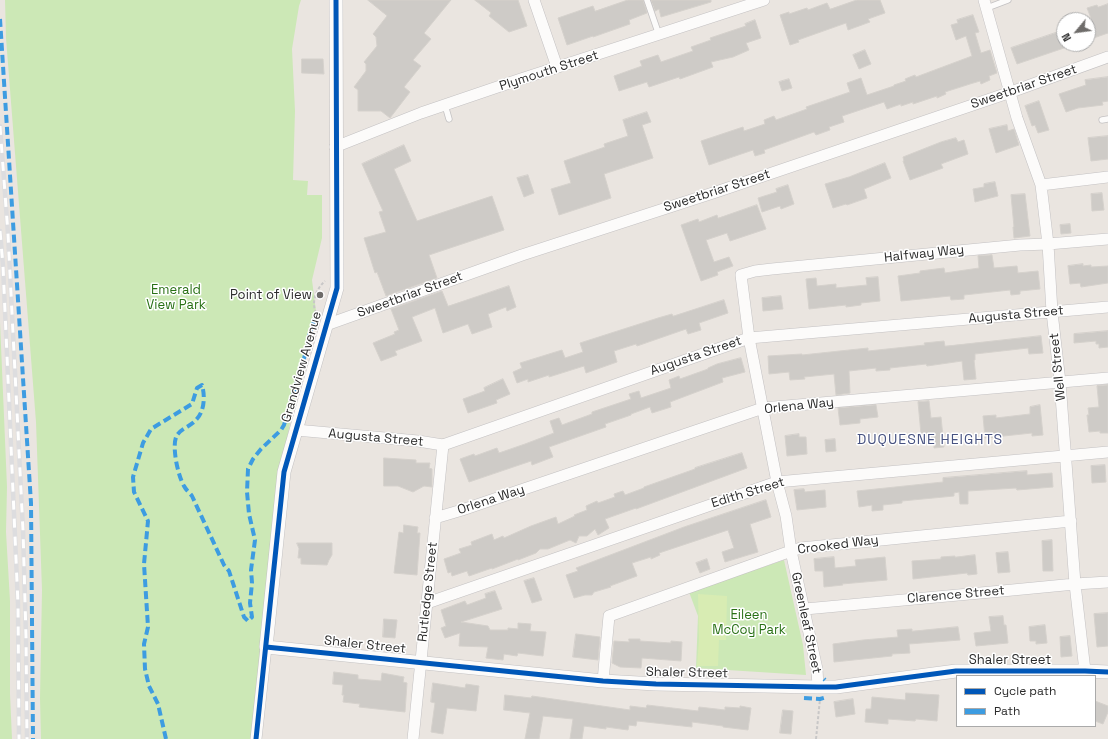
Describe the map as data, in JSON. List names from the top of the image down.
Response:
{
  "streets": {
    "street": [
      "Plymouth Street",
      "Sweetbriar Street",
      "Halfway Way",
      "Augusta Street",
      "Grandview Avenue",
      "Well Street",
      "Orlena Way",
      "Edith Street",
      "Crooked Way",
      "Rutledge Street",
      "Clarence Street",
      "Greenleaf Street",
      "Shaler Street"
    ]
  },
  "crossings": [
    ["Plymouth Street", "Grandview Avenue"],
    ["Sweetbriar Street", "Grandview Avenue"],
    ["Sweetbriar Street", "Well Street"],
    ["Halfway Way", "Well Street"],
    ["Halfway Way", "Greenleaf Street"],
    ["Augusta Street", "Grandview Avenue"],
    ["Augusta Street", "Well Street"],
    ["Augusta Street", "Rutledge Street"],
    ["Augusta Street", "Greenleaf Street"],
    ["Grandview Avenue", "Shaler Street"],
    ["Well Street", "Orlena Way"],
    ["Well Street", "Edith Street"],
    ["Well Street", "Crooked Way"],
    ["Well Street", "Clarence Street"],
    ["Well Street", "Shaler Street"],
    ["Orlena Way", "Rutledge Street"],
    ["Orlena Way", "Greenleaf Street"],
    ["Edith Street", "Rutledge Street"],
    ["Edith Street", "Greenleaf Street"],
    ["Crooked Way", "Greenleaf Street"],
    ["Crooked Way", "Shaler Street"],
    ["Rutledge Street", "Shaler Street"],
    ["Clarence Street", "Greenleaf Street"],
    ["Greenleaf Street", "Shaler Street"]
  ],
  "districts": ["DUQUESNE HEIGHTS"],
  "parks": ["Emerald View Park", "Eileen McCoy Park"],
  "places": ["Point of View"],
  "legend": ["Cycle path", "Path"],
  "north": "bottom left"
}
